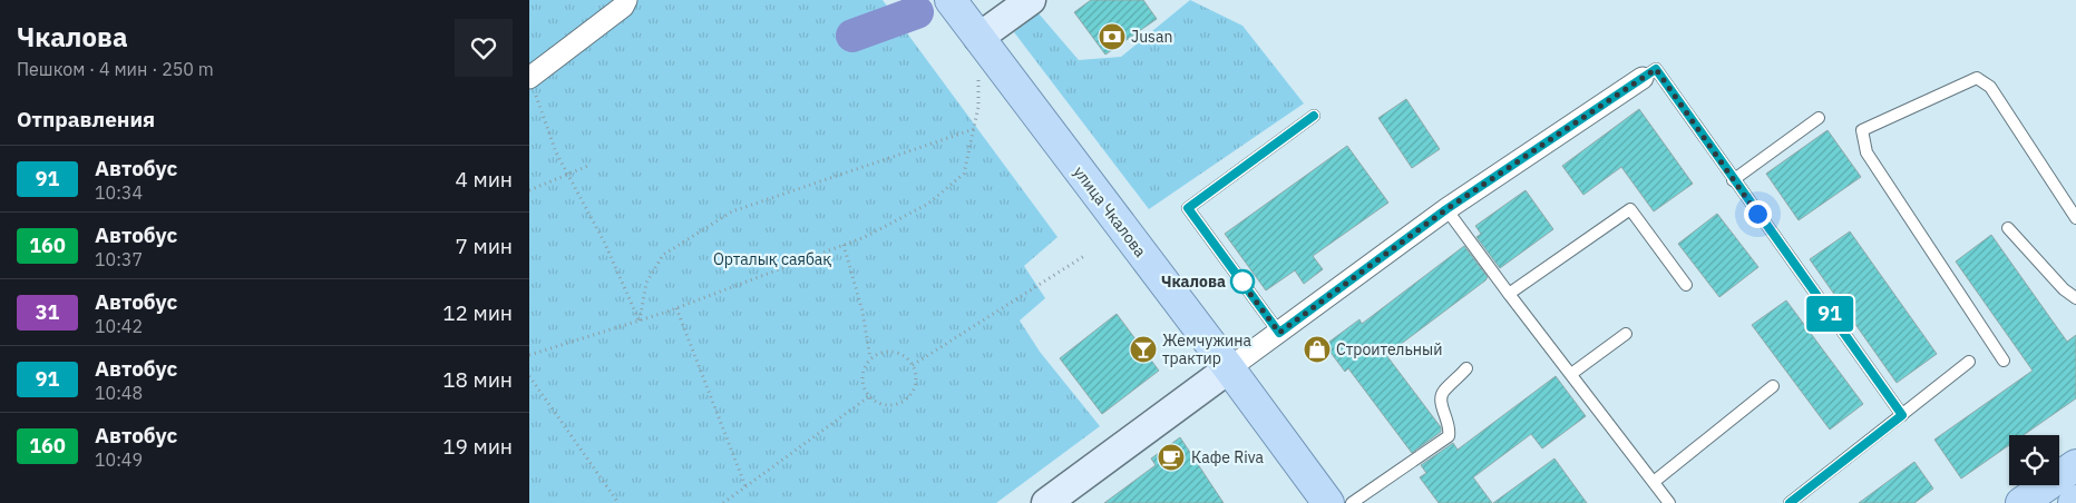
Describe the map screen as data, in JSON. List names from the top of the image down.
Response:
{
  "streets": {
    "main road": ["улица Чкалова"]
  },
  "parks": ["Орталық саябақ"],
  "places": {
    "bank": ["Jusan"],
    "other": ["Чкалова"],
    "bar": ["Жемчужина трактир"],
    "shop": ["Строительный"],
    "cafe": ["Кафе Riva"]
  },
  "lines": ["bus line 91"],
  "page": {
    "heading": [
      ["Чкалова", "Пешком · 4 мин · 250 m"],
      "Отправления"
    ],
    "on_map": "91",
    "list": [
      {
        "mark": "91",
        "name": "Автобус",
        "note": "10:34",
        "value": "4 мин"
      },
      {
        "mark": "160",
        "name": "Автобус",
        "note": "10:37",
        "value": "7 мин"
      },
      {
        "mark": "31",
        "name": "Автобус",
        "note": "10:42",
        "value": "12 мин"
      },
      {
        "mark": "91",
        "name": "Автобус",
        "note": "10:48",
        "value": "18 мин"
      },
      {
        "mark": "160",
        "name": "Автобус",
        "note": "10:49",
        "value": "19 мин"
      }
    ]
  }
}
